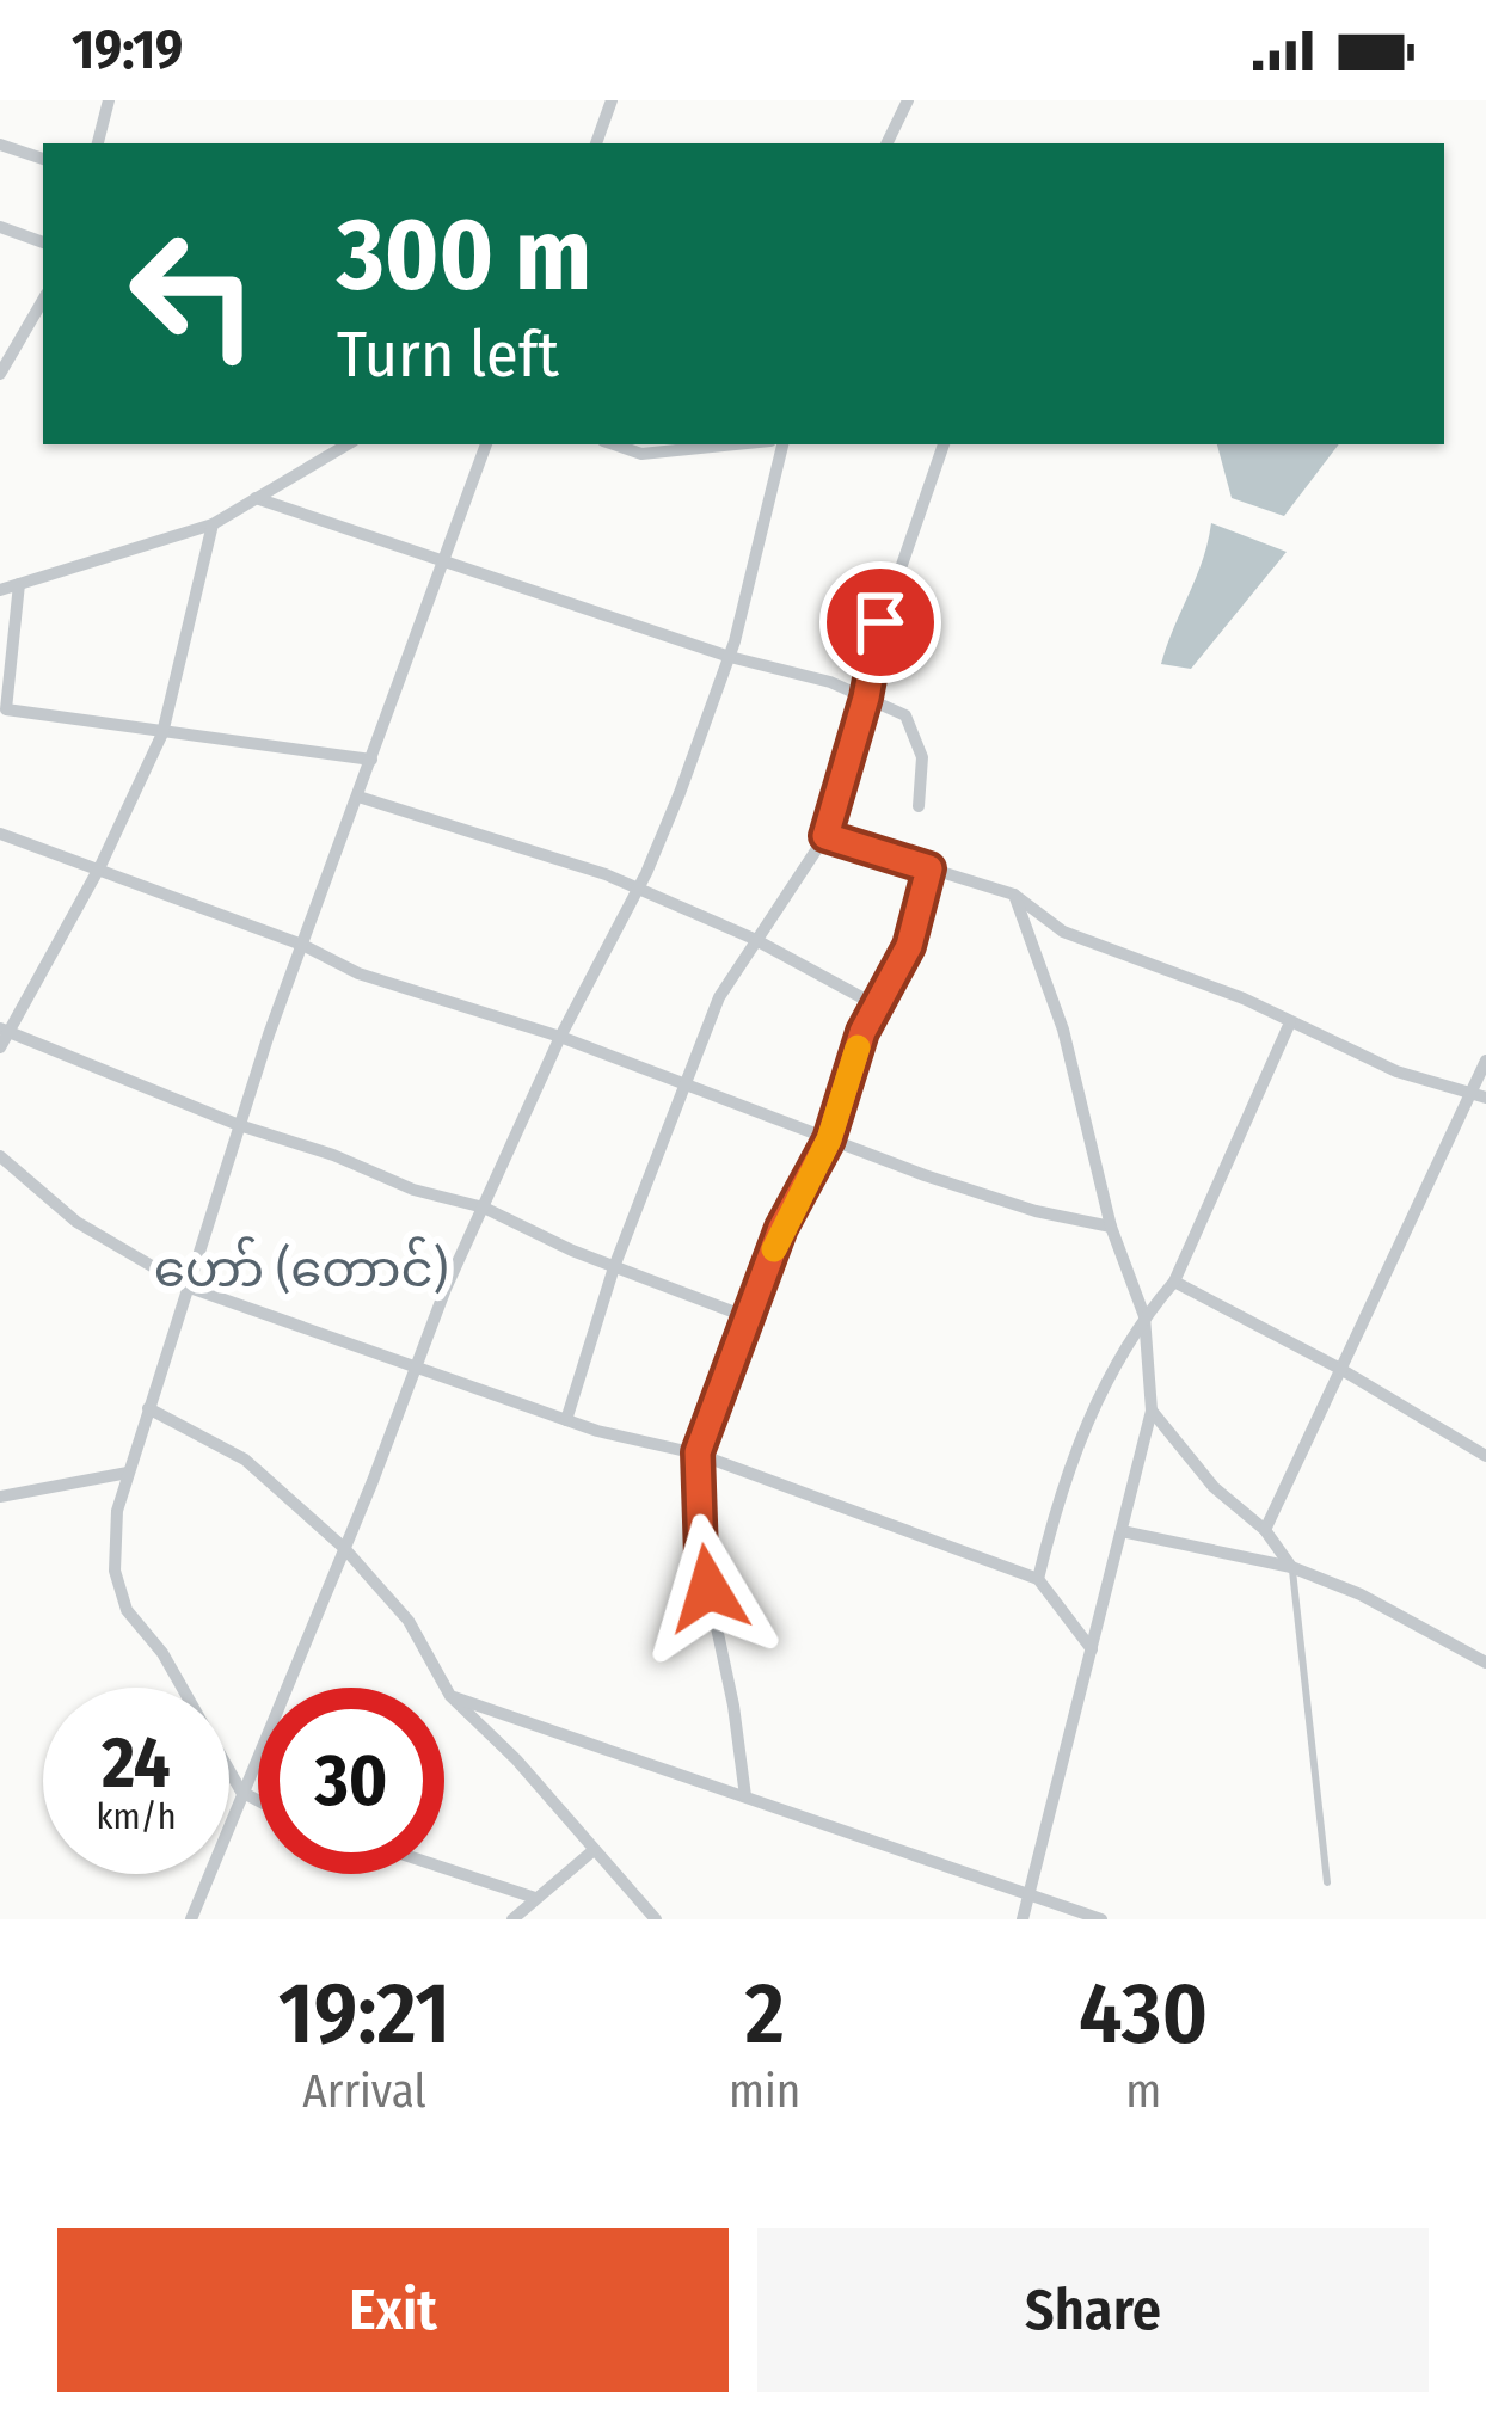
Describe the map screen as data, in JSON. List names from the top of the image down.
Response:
{
  "districts": ["ဟော် (တောင်)"],
  "page": {
    "status": "19:19",
    "turn": ["300 m", "Turn left"],
    "speed": "24 km/h",
    "limit": "30",
    "eta": [
      "19:21",
      "Arrival",
      "2",
      "min",
      "430",
      "m"
    ],
    "buttons": ["Exit", "Share"]
  }
}
